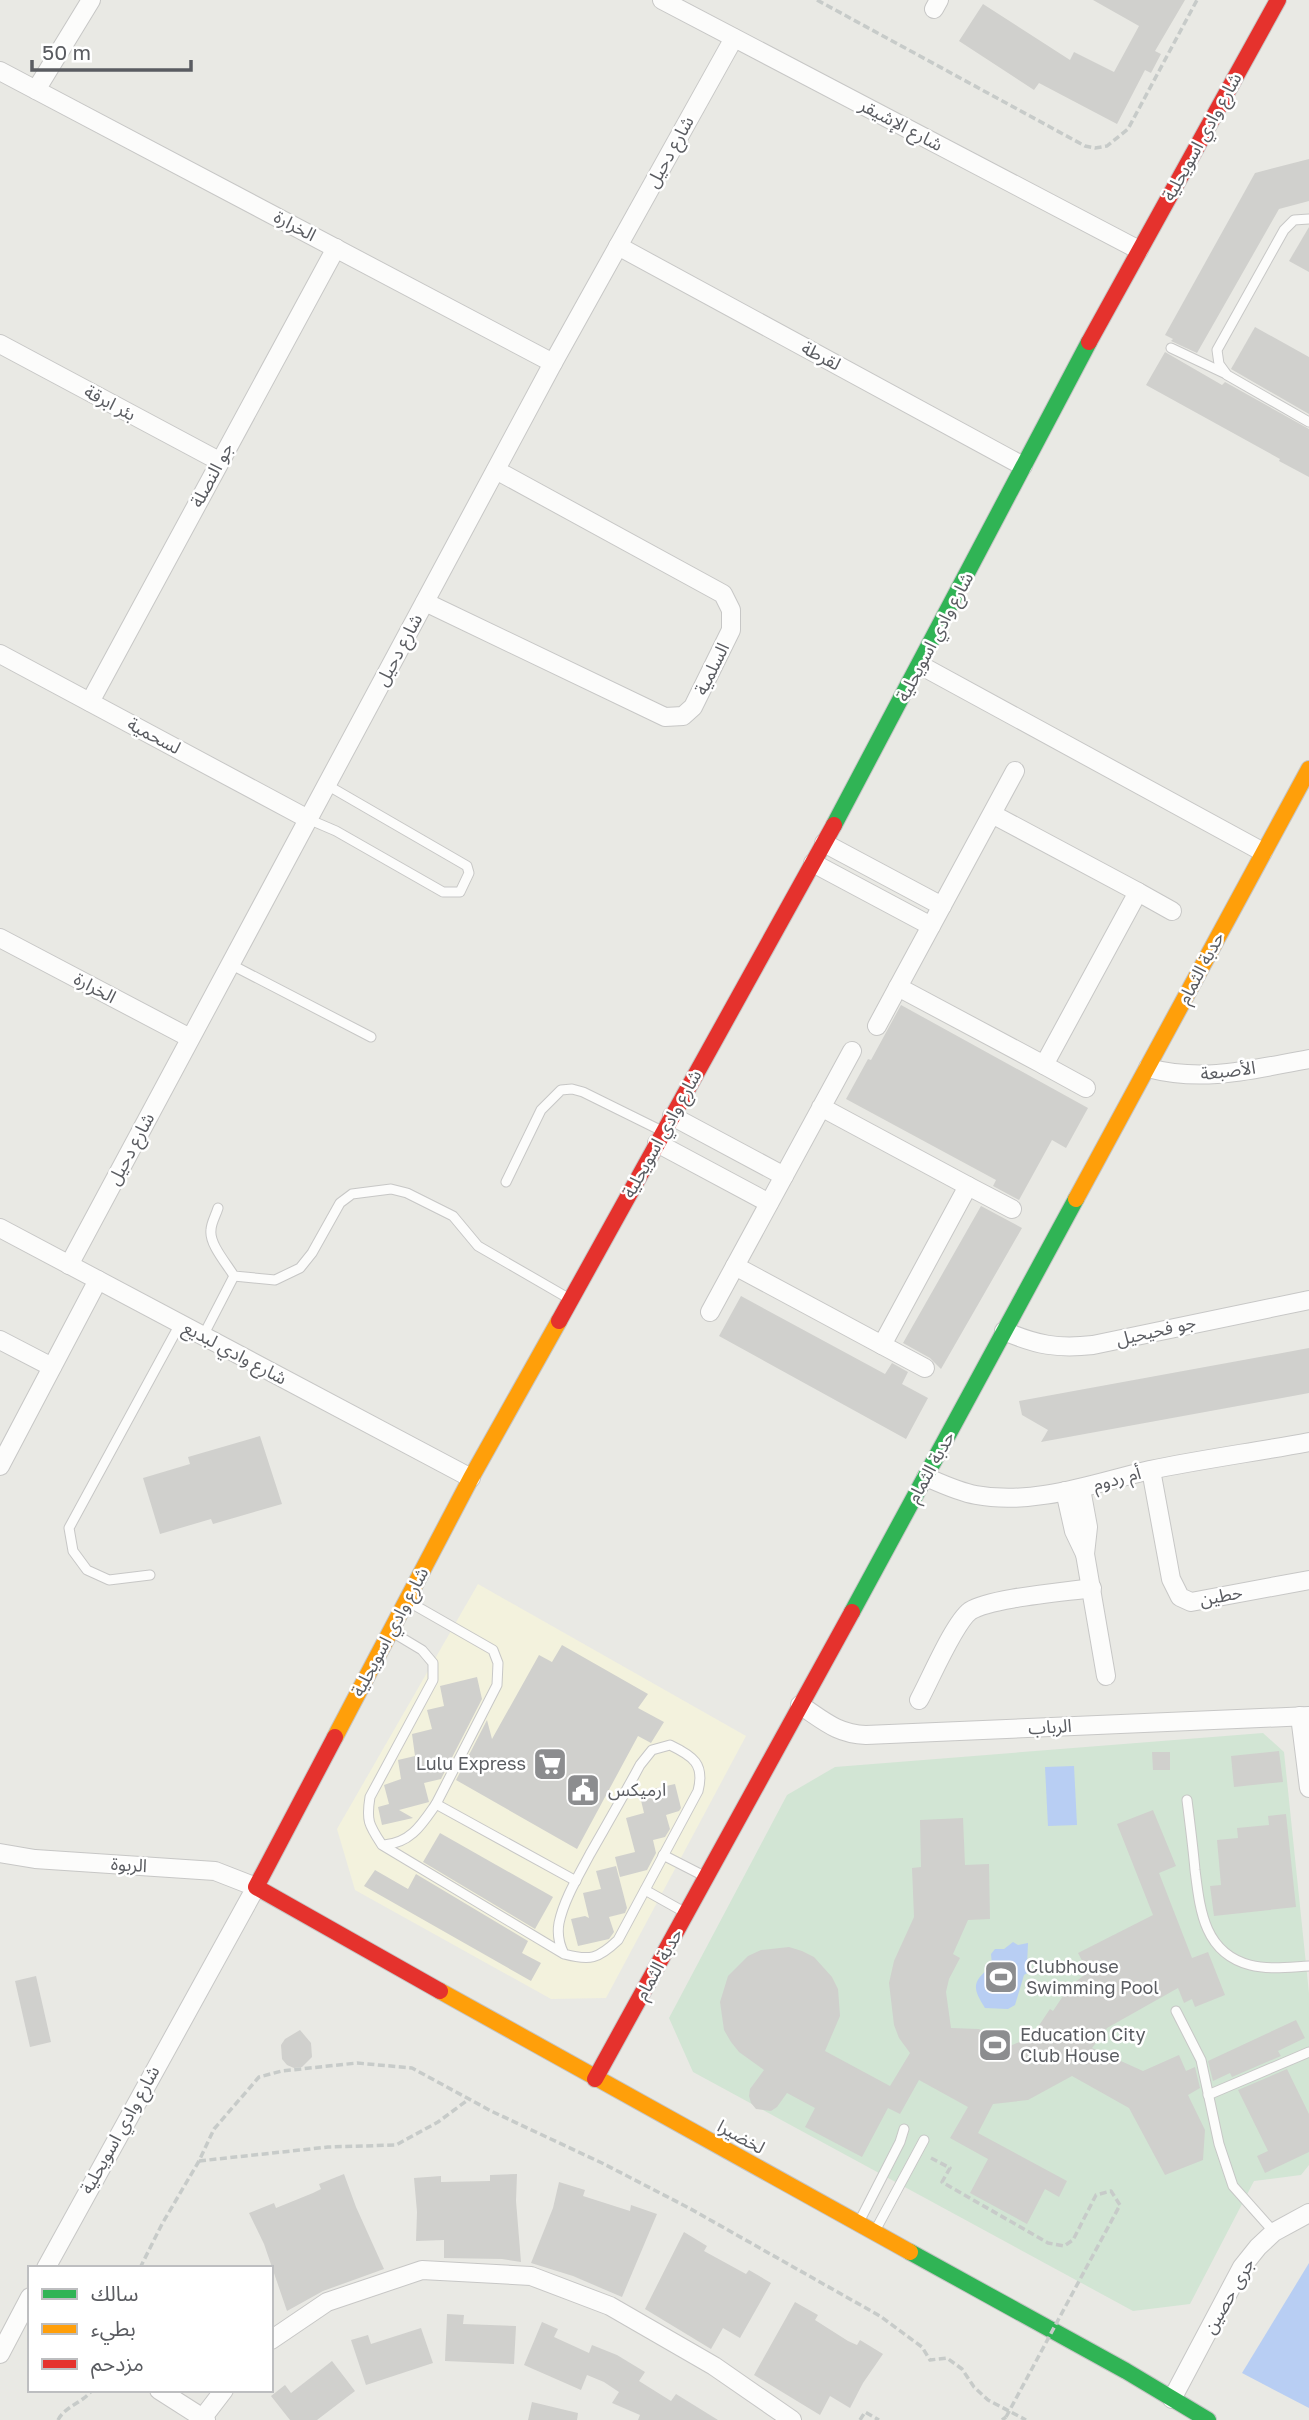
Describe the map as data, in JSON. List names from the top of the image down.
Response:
{
  "streets": {
    "street": [
      "شارع الإشيقر",
      "شارع وادي اسويحلية",
      "شارع دحيل",
      "الخرارة",
      "لقرطة",
      "بئر ابرقة",
      "جو النصلة",
      "السلمية",
      "لسحمية",
      "حدبة الثمام",
      "الأصبعة",
      "جو فحيحيل",
      "شارع وادي لبديع",
      "أم ردوم",
      "حطين",
      "الرباب",
      "الربوة",
      "لخضيرا",
      "جرى حصين"
    ]
  },
  "crossings": [
    ["شارع الإشيقر", "شارع وادي اسويحلية"],
    ["شارع الإشيقر", "شارع دحيل"],
    ["شارع وادي اسويحلية", "لقرطة"],
    ["شارع وادي اسويحلية", "شارع وادي لبديع"],
    ["شارع وادي اسويحلية", "الربوة"],
    ["شارع وادي اسويحلية", "لخضيرا"],
    ["شارع دحيل", "الخرارة"],
    ["شارع دحيل", "لقرطة"],
    ["شارع دحيل", "السلمية"],
    ["شارع دحيل", "لسحمية"],
    ["شارع دحيل", "شارع وادي لبديع"],
    ["الخرارة", "جو النصلة"],
    ["بئر ابرقة", "جو النصلة"],
    ["جو النصلة", "لسحمية"],
    ["حدبة الثمام", "الأصبعة"],
    ["حدبة الثمام", "جو فحيحيل"],
    ["حدبة الثمام", "أم ردوم"],
    ["حدبة الثمام", "الرباب"],
    ["حدبة الثمام", "لخضيرا"],
    ["أم ردوم", "حطين"],
    ["الربوة", "لخضيرا"],
    ["لخضيرا", "جرى حصين"]
  ],
  "places": {
    "supermarket": ["Lulu Express"],
    "public building": ["ارميكس"],
    "sports": ["Clubhouse Swimming Pool", "Education City Club House"]
  },
  "legend": ["سالك", "بطيء", "مزدحم"],
  "scale_bar": "50 m"
}
